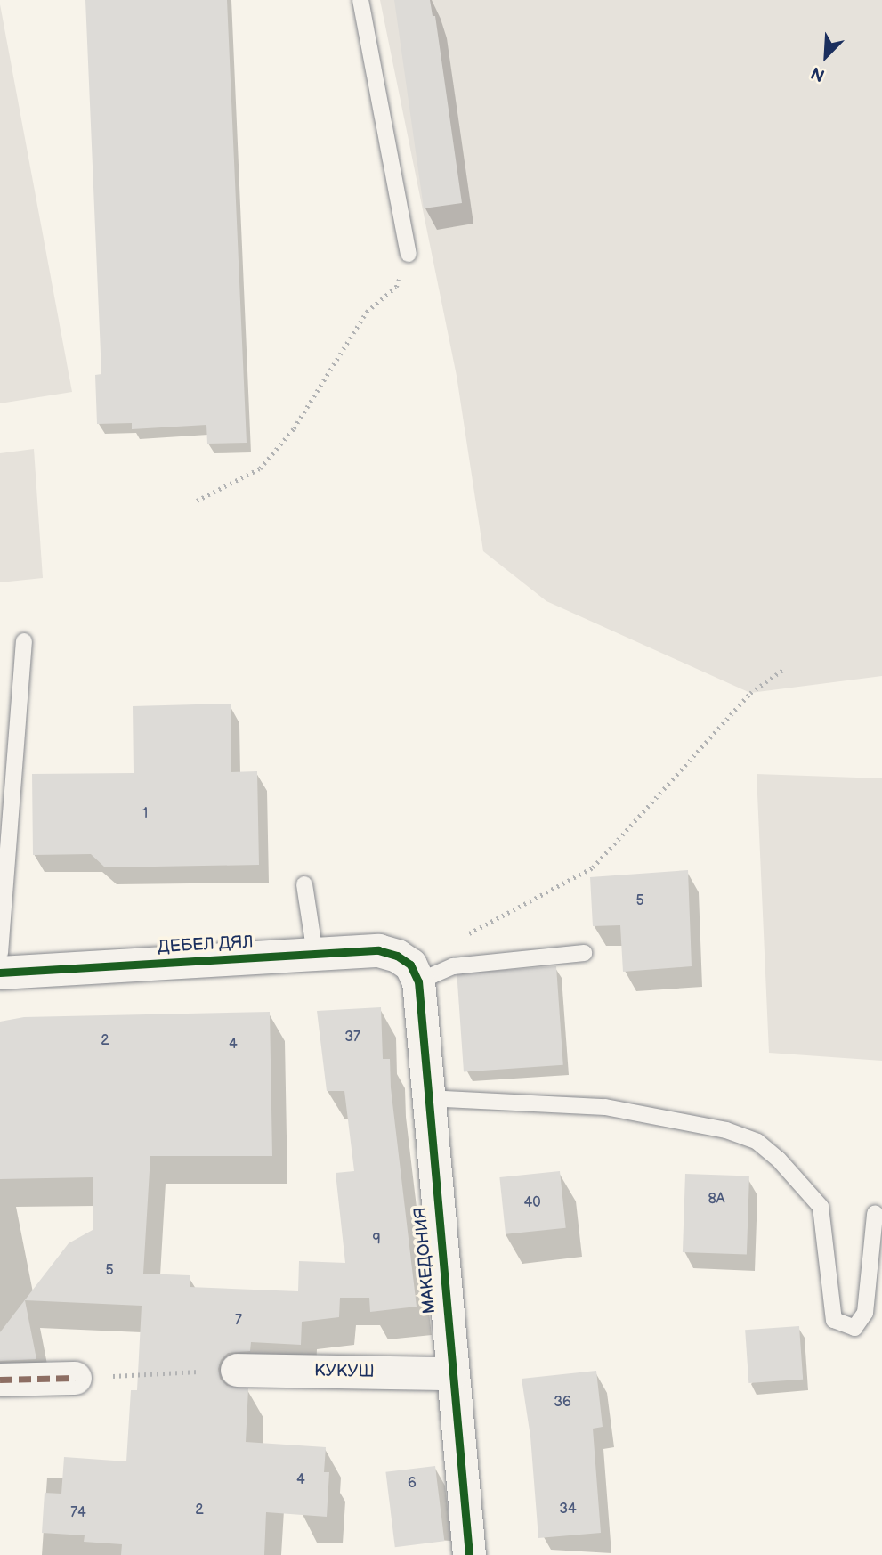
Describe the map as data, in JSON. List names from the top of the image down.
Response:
{
  "streets": {
    "street": ["ДЕБЕЛ ДЯЛ", "МАКЕДОНИЯ", "КУКУШ"]
  },
  "crossings": [
    ["ДЕБЕЛ ДЯЛ", "МАКЕДОНИЯ"],
    ["МАКЕДОНИЯ", "КУКУШ"]
  ],
  "house_numbers": [
    "1",
    "5",
    "37",
    "2",
    "4",
    "8А",
    "40",
    "9",
    "5",
    "7",
    "36",
    "4",
    "6",
    "34",
    "2",
    "74"
  ],
  "north": "bottom left"
}
